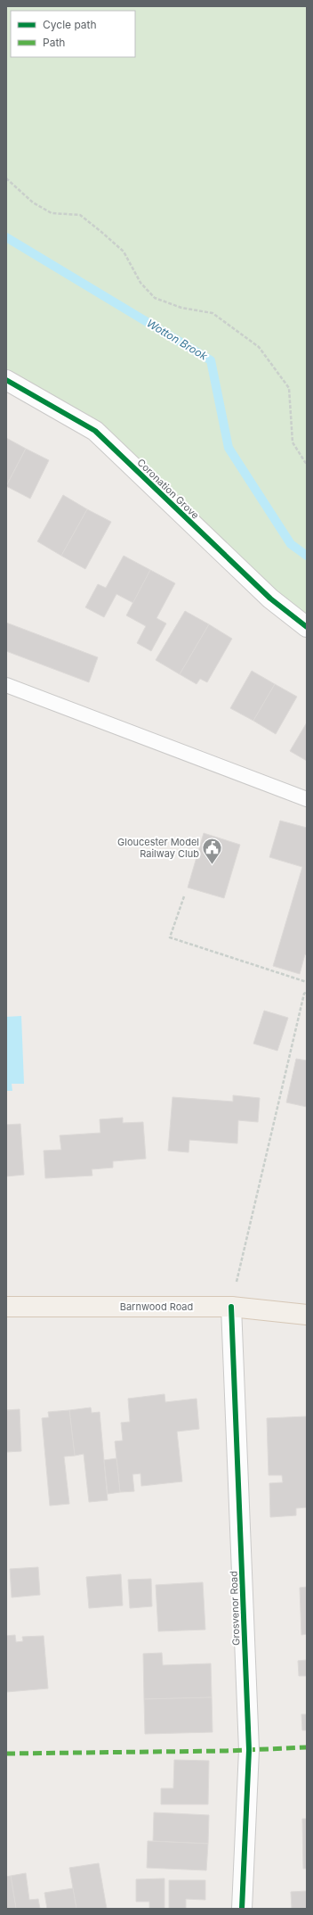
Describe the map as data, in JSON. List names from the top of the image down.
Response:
{
  "streets": {
    "main road": ["Barnwood Road"],
    "street": ["Coronation Grove", "Grosvenor Road"]
  },
  "crossings": [
    ["Barnwood Road", "Grosvenor Road"]
  ],
  "water": ["Wotton Brook"],
  "places": {
    "public building": ["Gloucester Model Railway Club"]
  },
  "legend": ["Cycle path", "Path"]
}
